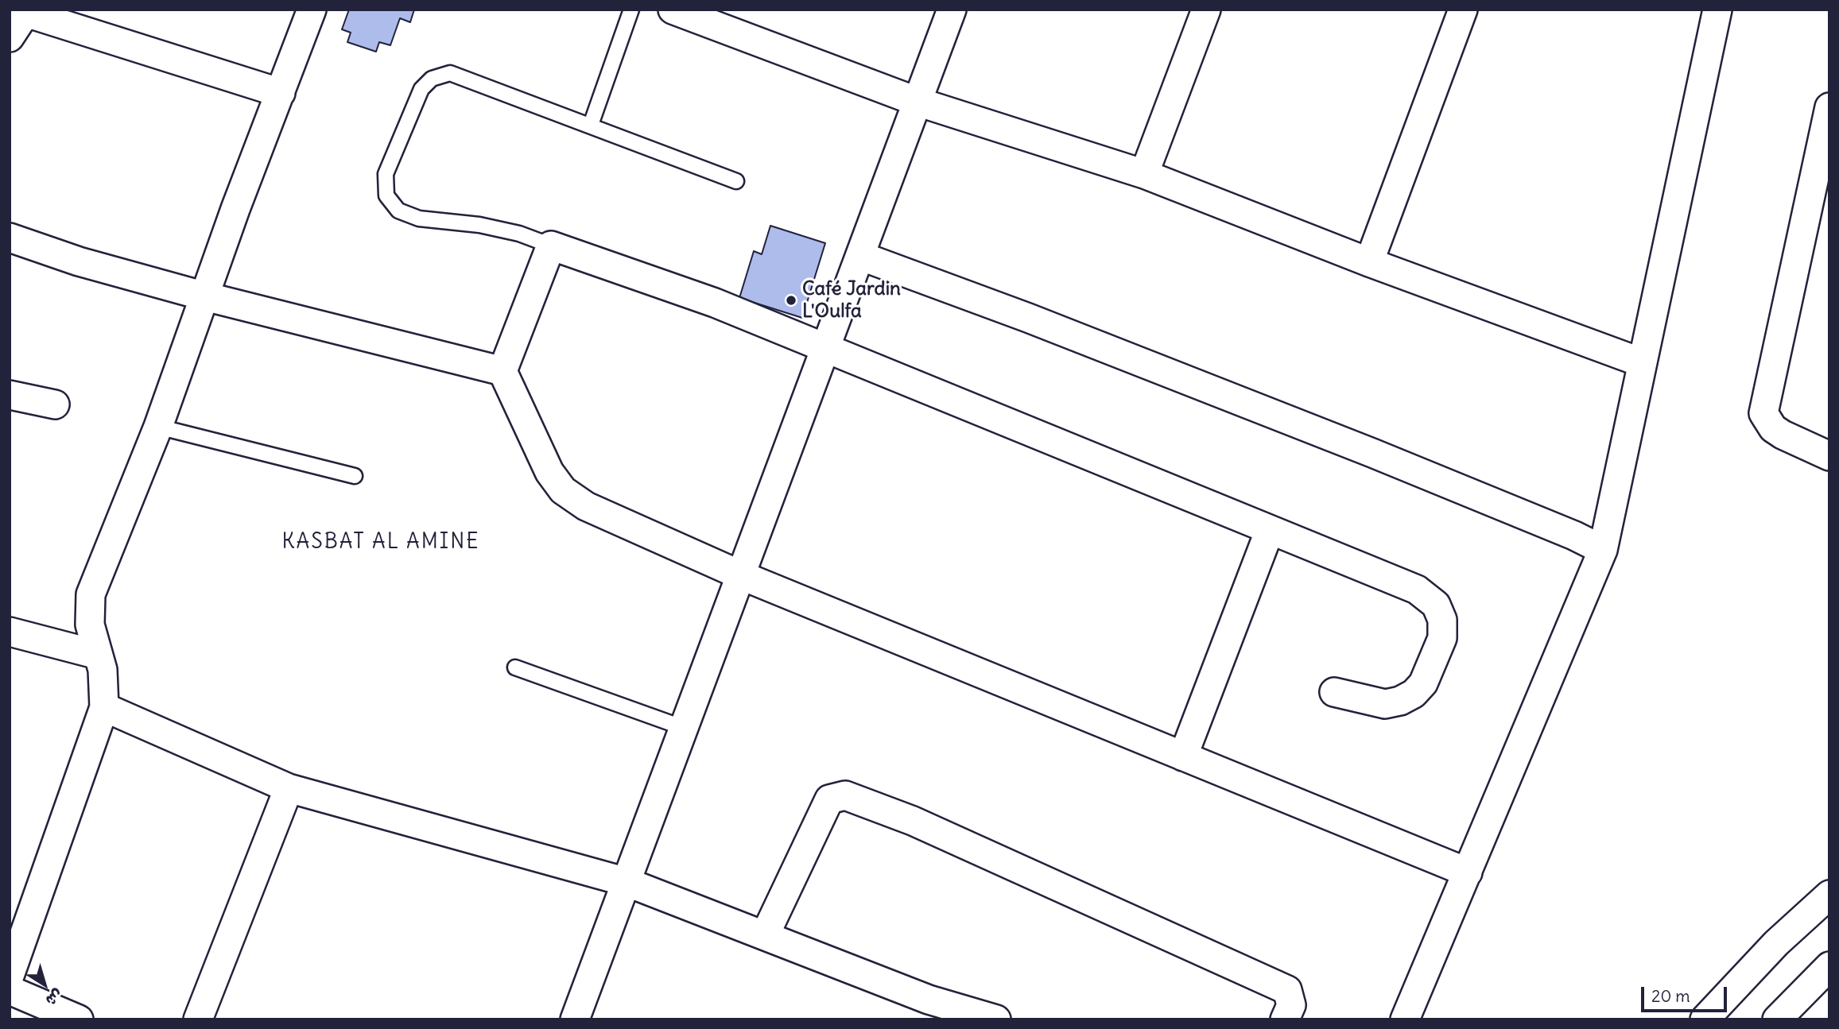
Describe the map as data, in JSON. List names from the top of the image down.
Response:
{
  "districts": ["KASBAT AL AMINE"],
  "places": ["Café Jardin L'Oulfa"],
  "scale_bar": "20 m",
  "north": "bottom right"
}
